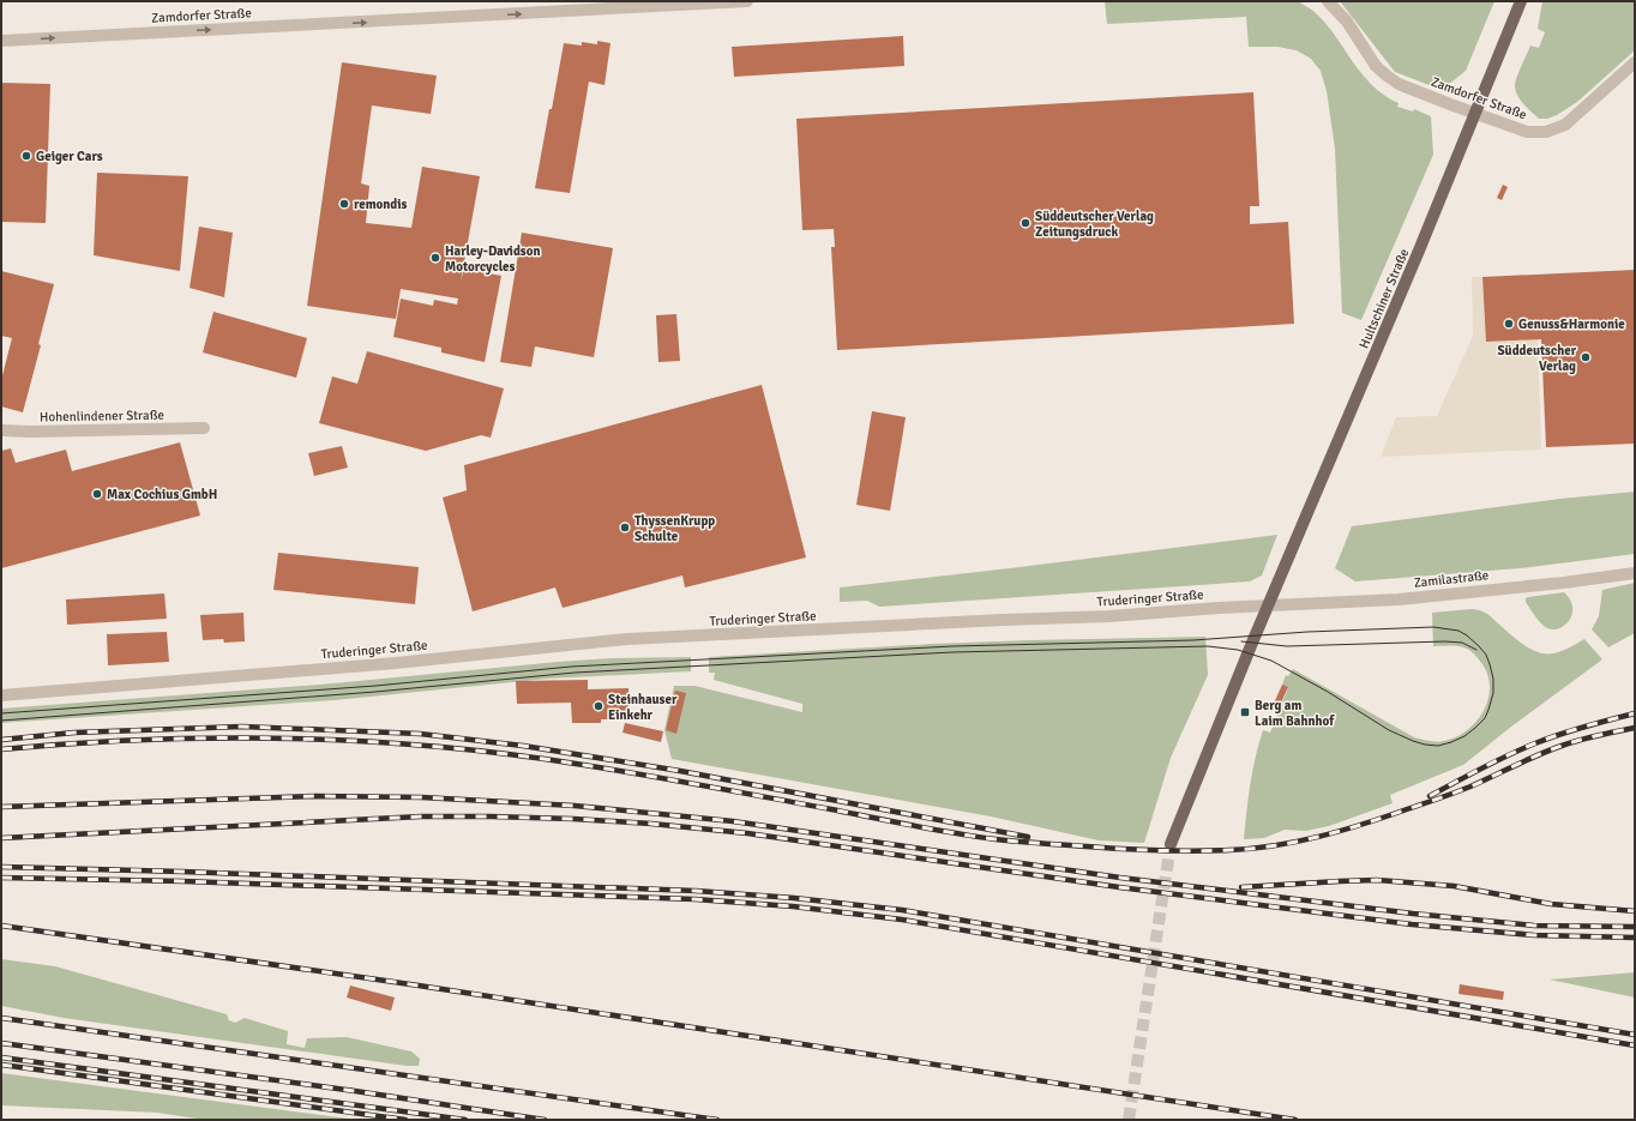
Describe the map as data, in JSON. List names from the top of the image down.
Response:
{
  "streets": {
    "main road": ["Hultschiner Straße"],
    "street": [
      "Zamdorfer Straße",
      "Hohenlindener Straße",
      "Zamilastraße",
      "Truderinger Straße"
    ]
  },
  "crossings": [
    ["Zamdorfer Straße", "Hultschiner Straße"],
    ["Hultschiner Straße", "Zamilastraße"],
    ["Hultschiner Straße", "Truderinger Straße"],
    ["Zamilastraße", "Truderinger Straße"]
  ],
  "one_way": ["Zamdorfer Straße"],
  "places": {
    "other": [
      "Geiger Cars",
      "remondis",
      "Süddeutscher Verlag Zeitungsdruck",
      "Harley-Davidson Motorcycles",
      "Genuss&Harmonie",
      "Süddeutscher Verlag",
      "Max Cochius GmbH",
      "ThyssenKrupp Schulte",
      "Steinhauser Einkehr"
    ],
    "transit": ["Berg am Laim Bahnhof"]
  }
}
